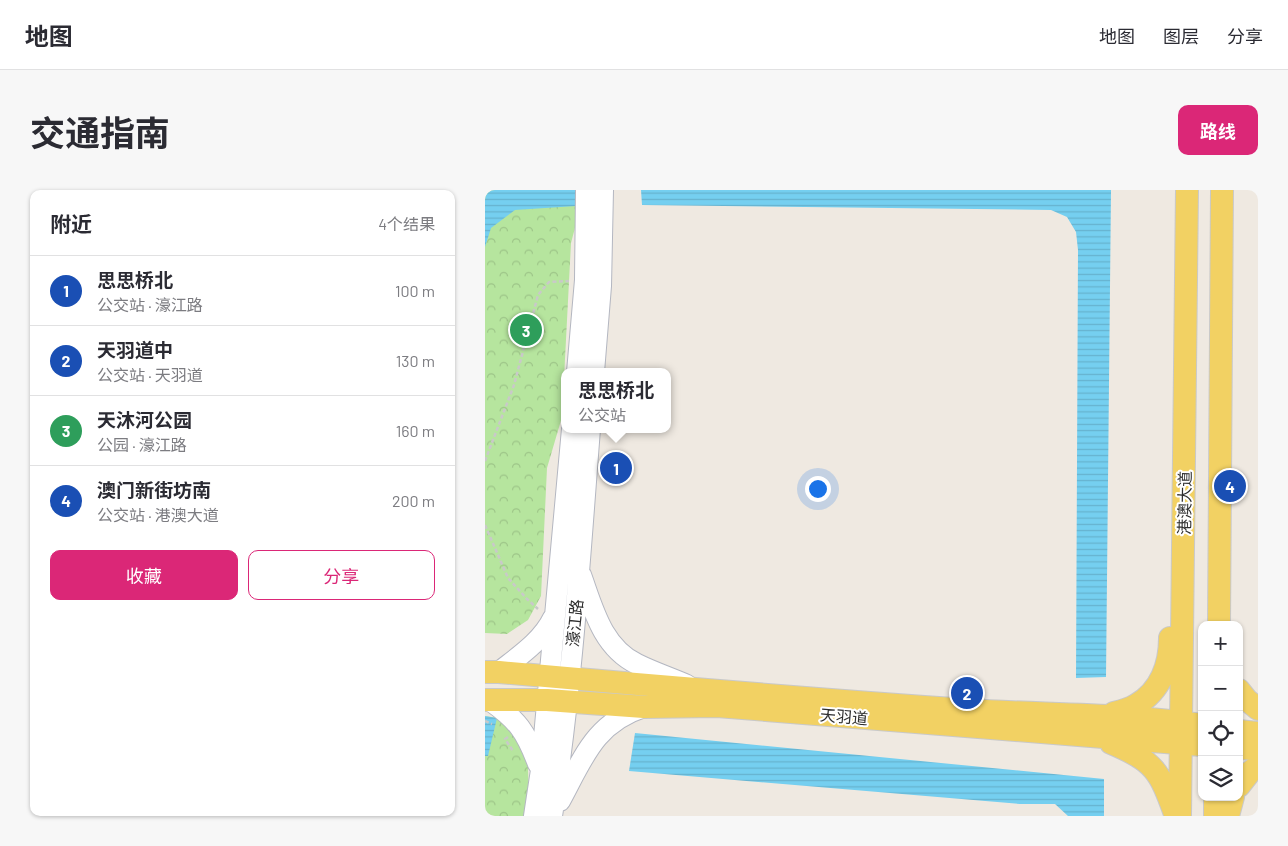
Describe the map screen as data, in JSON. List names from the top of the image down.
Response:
{
  "streets": {
    "main road": ["港澳大道", "濠江路", "天羽道"]
  },
  "crossings": [
    ["港澳大道", "天羽道"],
    ["濠江路", "天羽道"]
  ],
  "page": {
    "header": "地图",
    "nav": ["地图", "图层", "分享"],
    "title": "交通指南",
    "buttons": [
      "路线",
      ["收藏", "分享"]
    ],
    "heading": ["附近", "4个结果"],
    "list": [
      {
        "mark": "1",
        "name": "思思桥北",
        "note": "公交站 · 濠江路",
        "value": "100 m"
      },
      {
        "mark": "2",
        "name": "天羽道中",
        "note": "公交站 · 天羽道",
        "value": "130 m"
      },
      {
        "mark": "3",
        "name": "天沐河公园",
        "note": "公园 · 濠江路",
        "value": "160 m"
      },
      {
        "mark": "4",
        "name": "澳门新街坊南",
        "note": "公交站 · 港澳大道",
        "value": "200 m"
      }
    ],
    "pins": [
      "3",
      "1",
      "4",
      "2"
    ],
    "popup": ["思思桥北", "公交站"],
    "map_buttons": ["+", "−"]
  }
}
